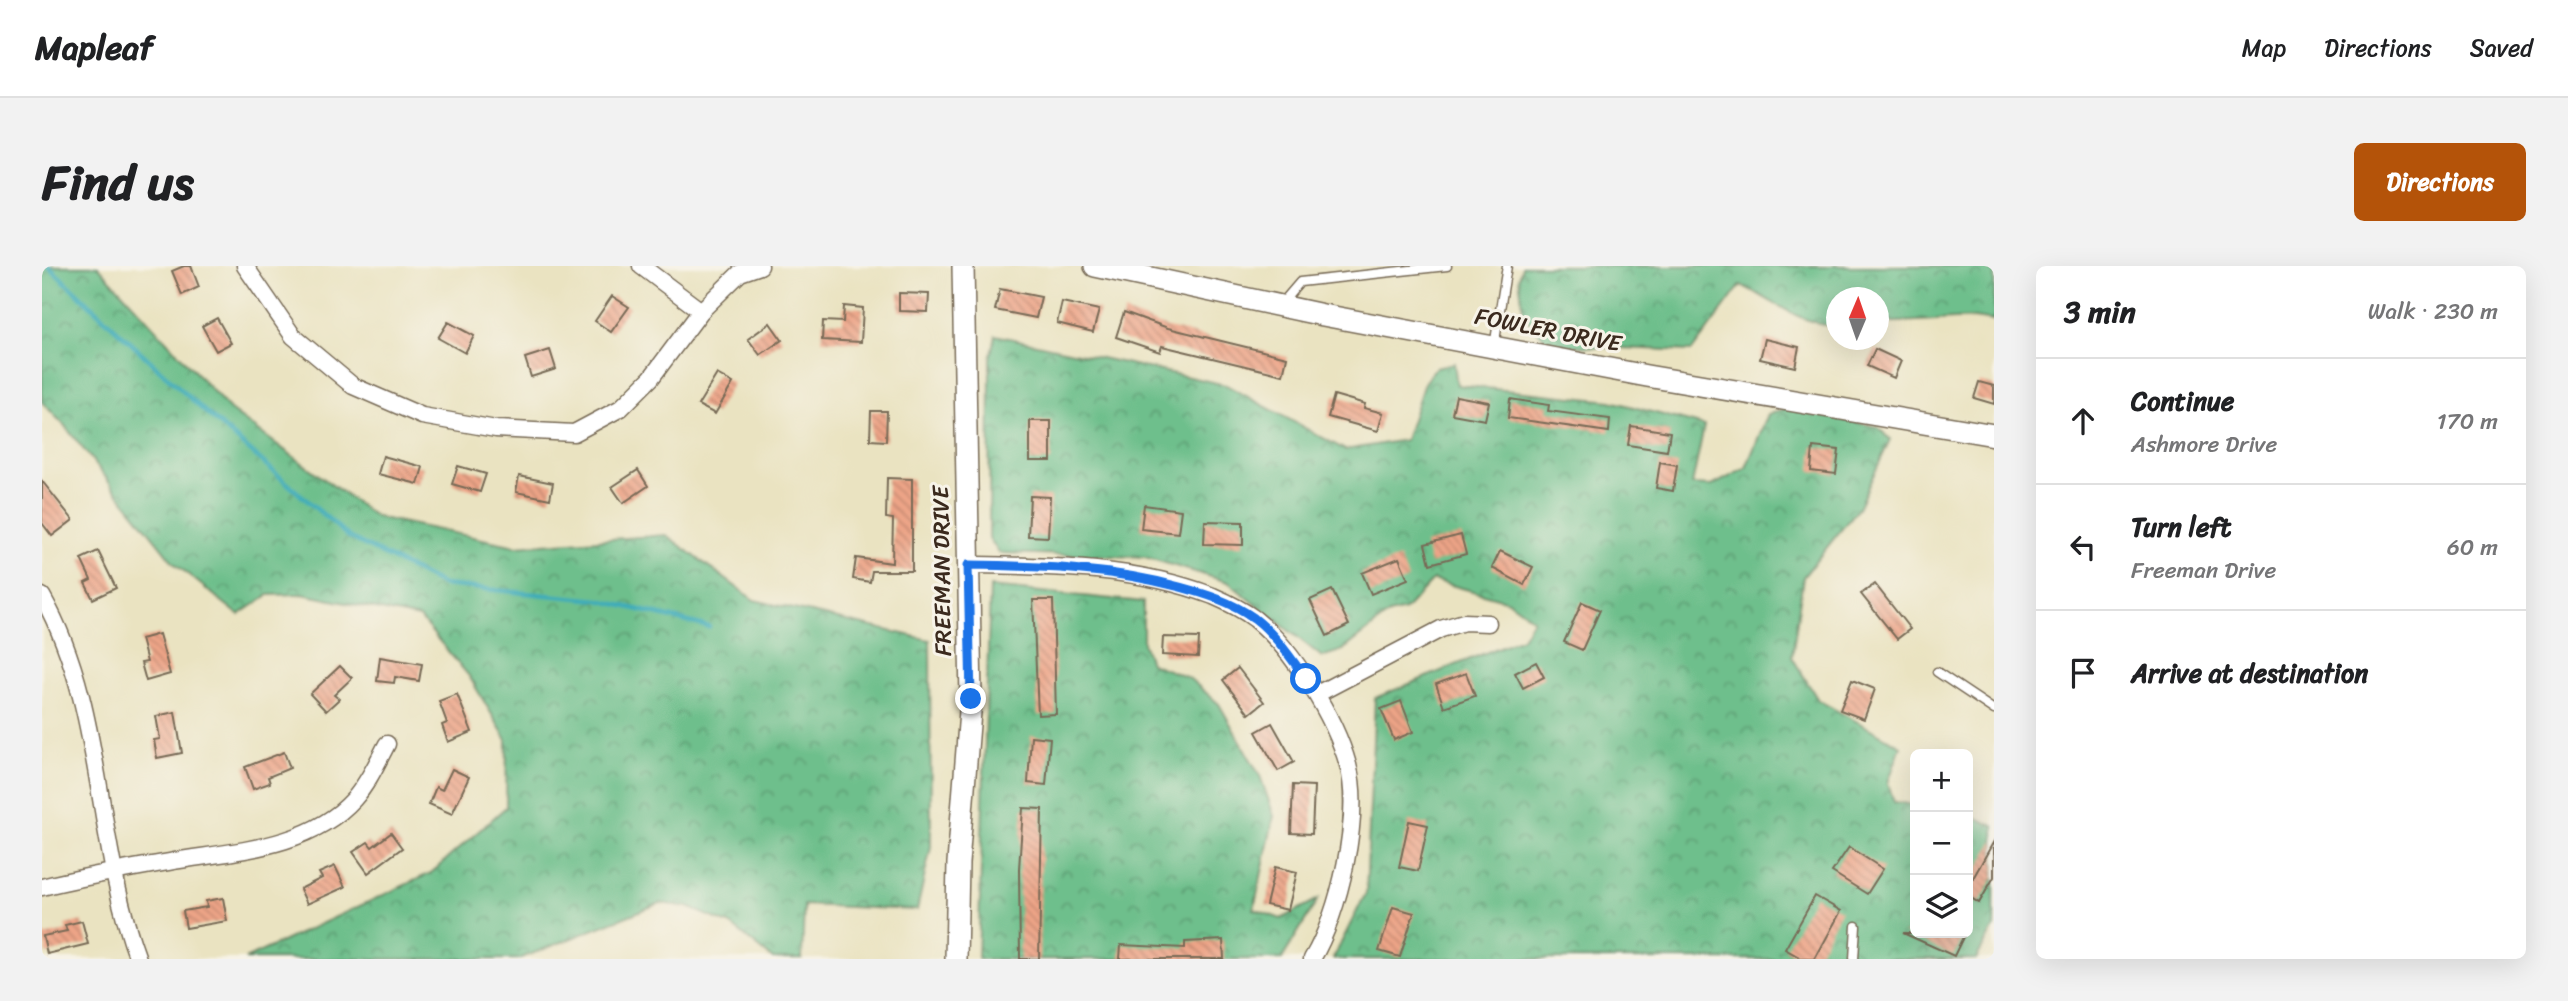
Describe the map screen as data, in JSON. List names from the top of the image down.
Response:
{
  "streets": {
    "street": ["FOWLER DRIVE", "FREEMAN DRIVE"]
  },
  "north": "top",
  "page": {
    "header": "Mapleaf",
    "nav": ["Map", "Directions", "Saved"],
    "title": "Find us",
    "buttons": "Directions",
    "heading": ["3 min", "Walk · 230 m"],
    "list": [
      ["Continue", "Ashmore Drive", "170 m"],
      ["Turn left", "Freeman Drive", "60 m"],
      "Arrive at destination"
    ],
    "map_buttons": ["+", "−"]
  }
}
